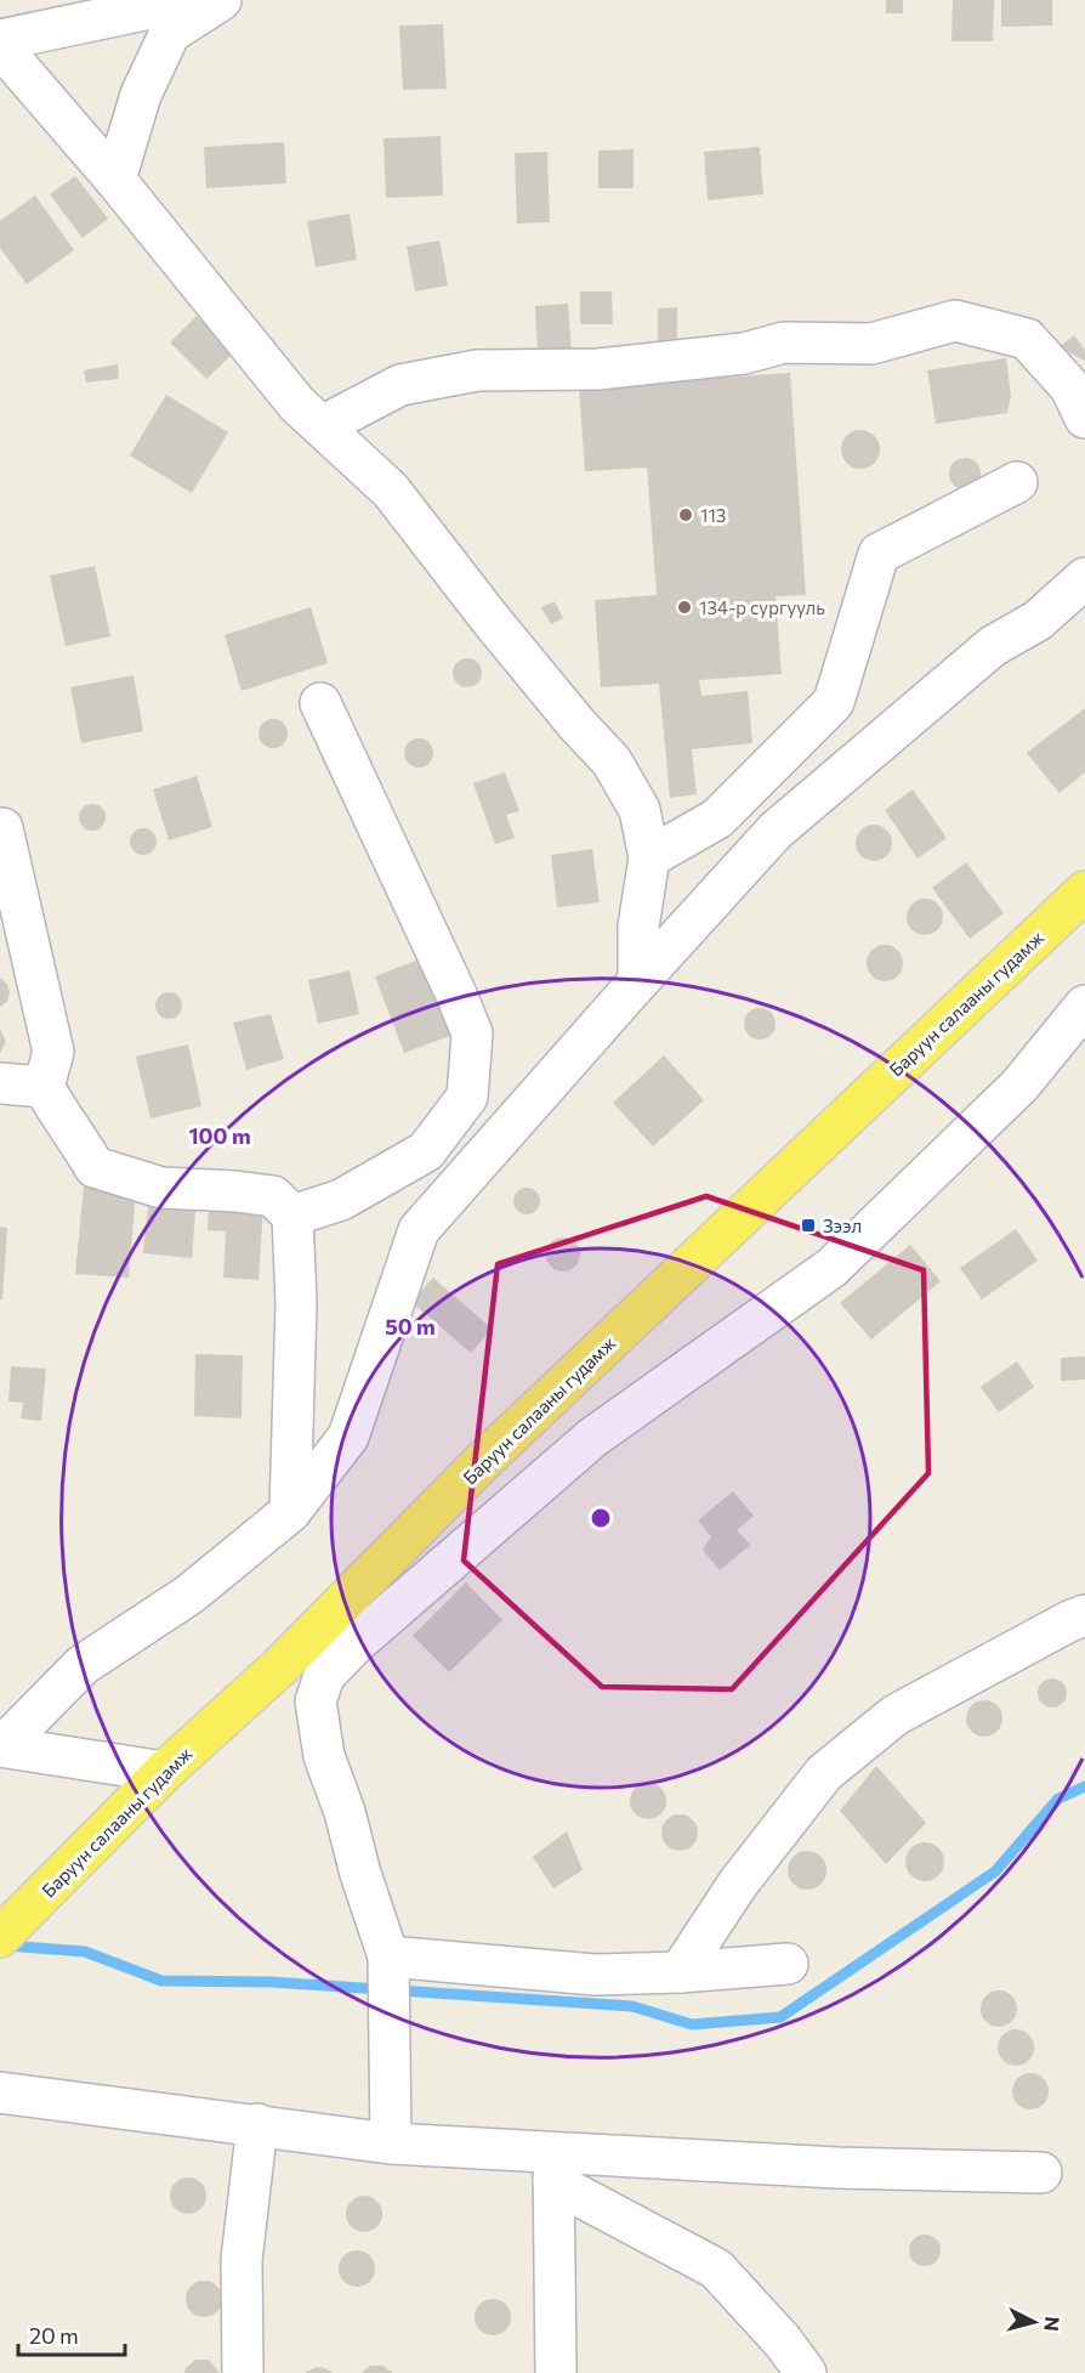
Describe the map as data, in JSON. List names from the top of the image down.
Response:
{
  "streets": {
    "main road": ["Баруун салааны гудамж"]
  },
  "places": {
    "other": ["113", "134-р сургууль"],
    "transit": ["Зээл"]
  },
  "scale_bar": "20 m",
  "north": "right",
  "rings": ["100 m", "50 m"]
}
